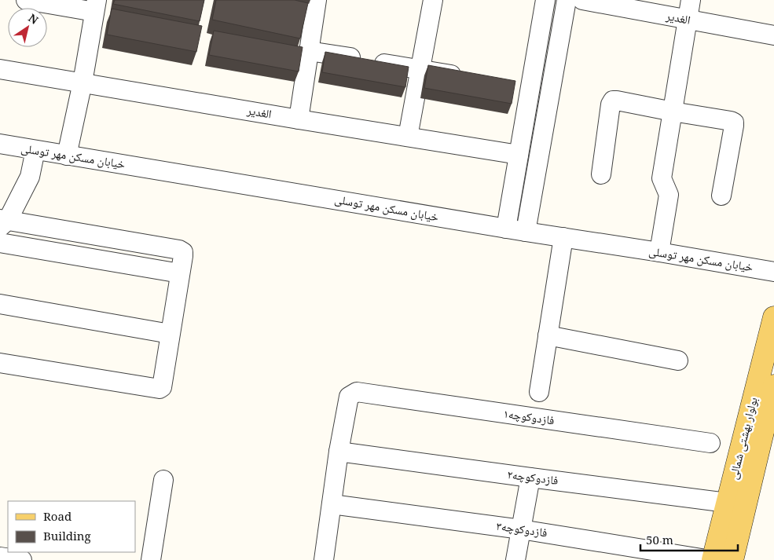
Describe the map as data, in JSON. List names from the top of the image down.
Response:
{
  "streets": {
    "main road": ["بولوار بهشتی شمالی"],
    "street": [
      "الغدیر",
      "خیابان مسکن مهر توسلی",
      "فازدوکوچه۱",
      "فازدوکوچه۲",
      "فازدوکوچه۳"
    ]
  },
  "crossings": [
    ["فازدوکوچه۱", "فازدوکوچه۲"],
    ["بولوار بهشتی شمالی", "فازدوکوچه۲"],
    ["بولوار بهشتی شمالی", "فازدوکوچه۳"]
  ],
  "legend": ["Road", "Building"],
  "scale_bar": "50 m",
  "north": "top right"
}
